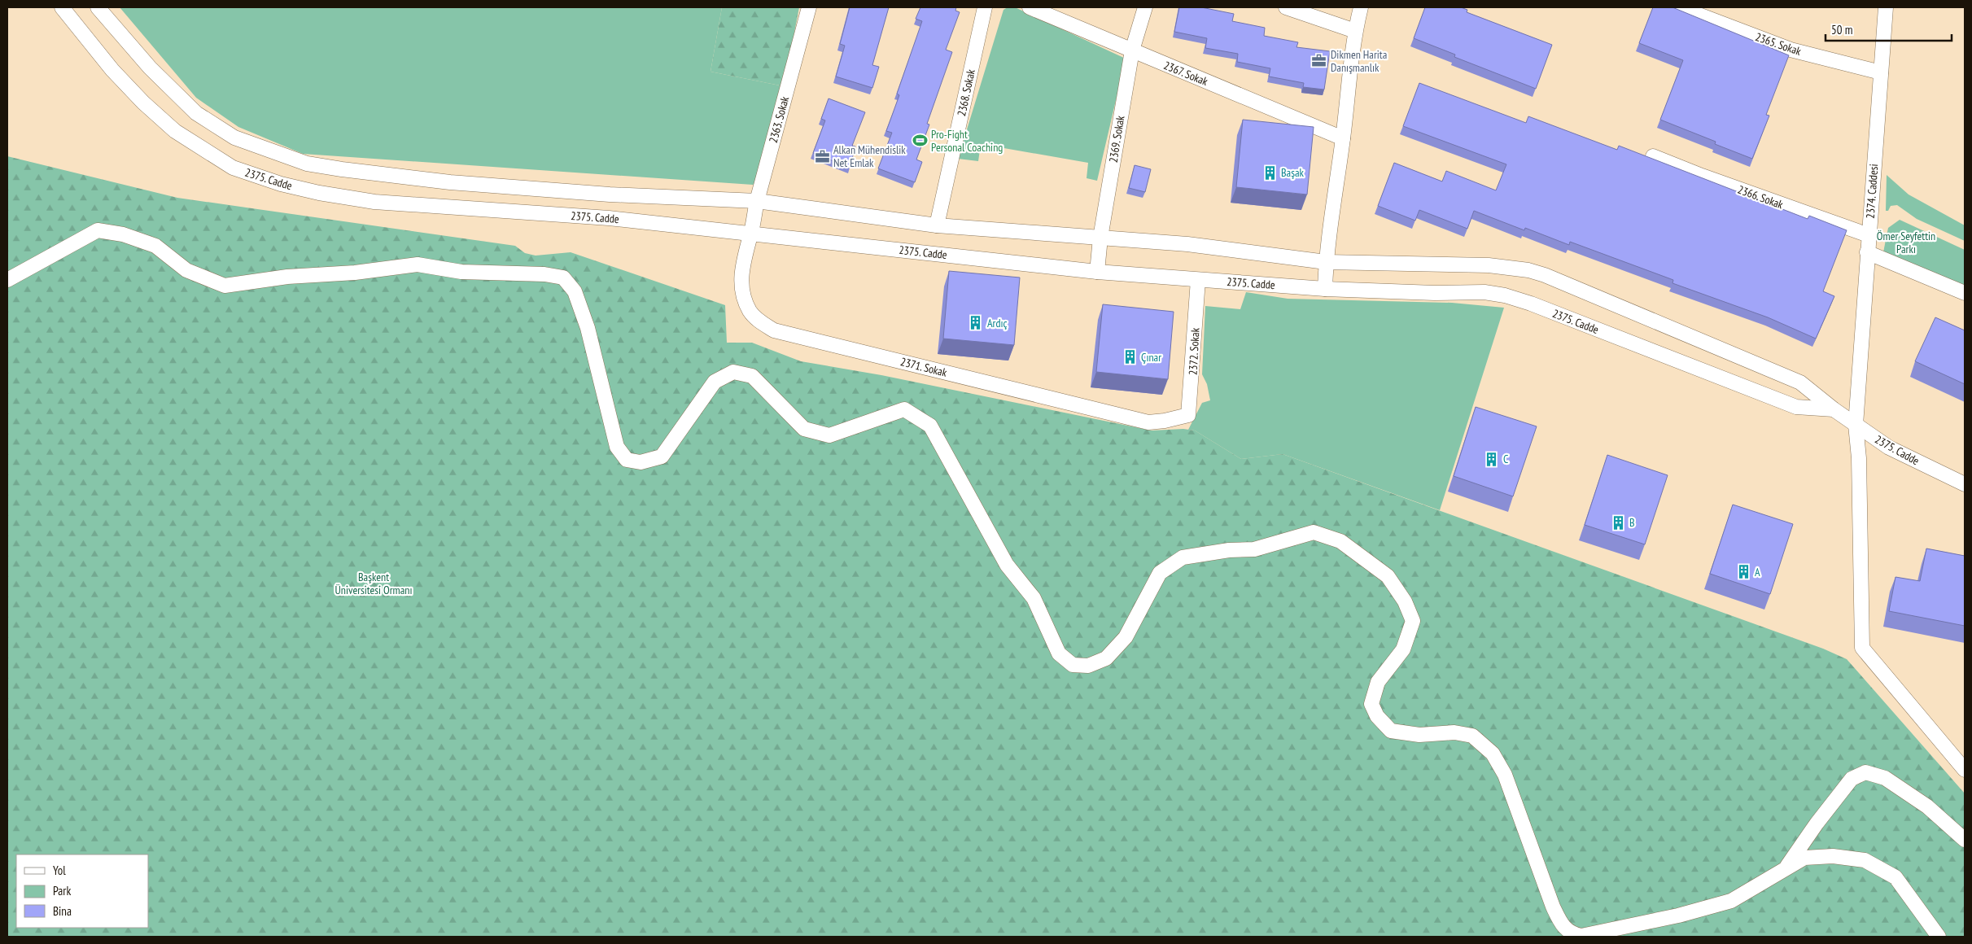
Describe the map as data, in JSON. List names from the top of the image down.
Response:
{
  "streets": {
    "street": [
      "2365. Sokak",
      "2367. Sokak",
      "2368. Sokak",
      "2363. Sokak",
      "2369. Sokak",
      "2375. Cadde",
      "2374. Caddesi",
      "2366. Sokak",
      "2372. Sokak",
      "2371. Sokak"
    ]
  },
  "crossings": [
    ["2365. Sokak", "2374. Caddesi"],
    ["2367. Sokak", "2369. Sokak"],
    ["2368. Sokak", "2375. Cadde"],
    ["2363. Sokak", "2375. Cadde"],
    ["2363. Sokak", "2371. Sokak"],
    ["2369. Sokak", "2375. Cadde"],
    ["2375. Cadde", "2374. Caddesi"],
    ["2375. Cadde", "2372. Sokak"],
    ["2375. Cadde", "2371. Sokak"],
    ["2374. Caddesi", "2366. Sokak"],
    ["2372. Sokak", "2371. Sokak"]
  ],
  "parks": ["Ömer Seyfettin Parkı", "Başkent Üniversitesi Ormanı"],
  "places": {
    "office": ["Dikmen Harita Danışmanlık", "Alkan Mühendislik Net Emlak"],
    "sports": ["Pro-Fight Personal Coaching"],
    "building": [
      "Başak",
      "Ardıç",
      "Çınar",
      "C",
      "B",
      "A"
    ]
  },
  "legend": ["Yol", "Park", "Bina"],
  "scale_bar": "50 m"
}
